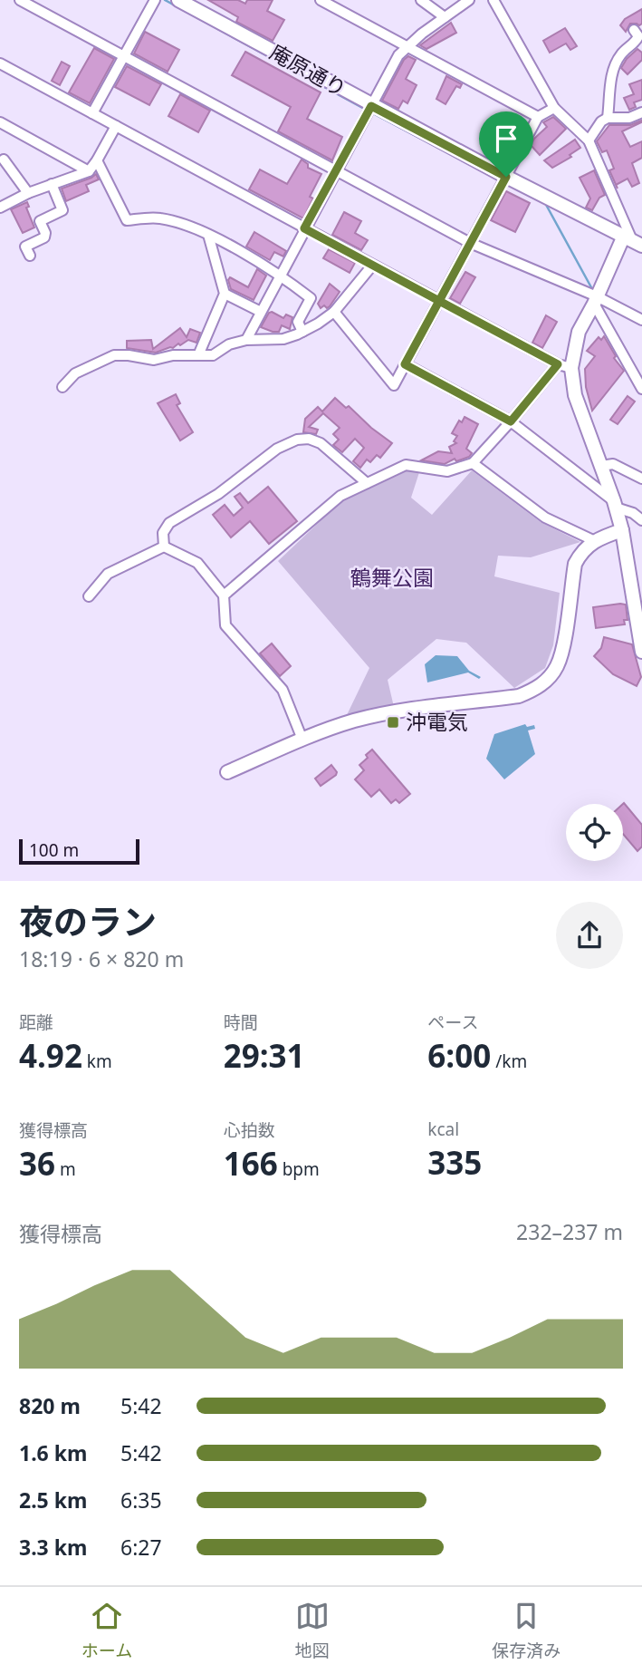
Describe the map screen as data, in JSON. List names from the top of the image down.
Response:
{
  "streets": {
    "street": ["庵原通り"]
  },
  "parks": ["鶴舞公園"],
  "places": {
    "transit": ["沖電気"]
  },
  "scale_bar": "100 m",
  "page": {
    "scale": "100 m",
    "heading": ["夜のラン", "18:19 · 6 × 820 m"],
    "stats": [
      ["距離", "4.92 km"],
      ["時間", "29:31"],
      ["ペース", "6:00 /km"],
      ["獲得標高", "36 m"],
      ["心拍数", "166 bpm"],
      ["kcal", "335"]
    ],
    "chart": ["獲得標高", "232–237 m"],
    "list": [
      {
        "name": "820 m",
        "note": "5:42"
      },
      {
        "name": "1.6 km",
        "note": "5:42"
      },
      {
        "name": "2.5 km",
        "note": "6:35"
      },
      {
        "name": "3.3 km",
        "note": "6:27"
      }
    ],
    "tabs": ["ホーム", "地図", "保存済み"]
  }
}
